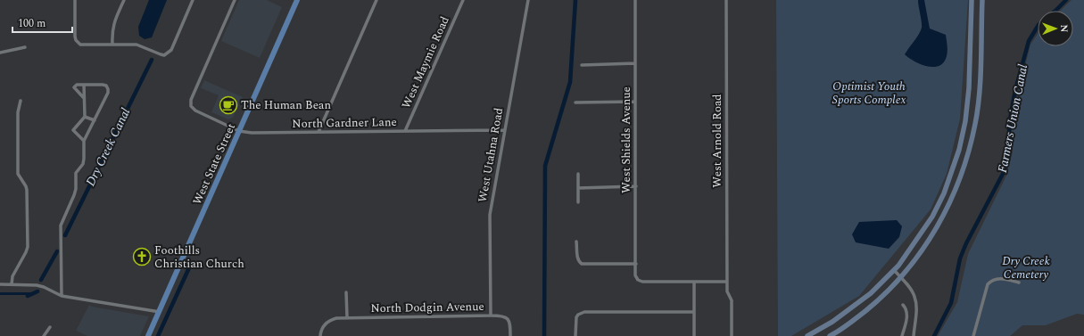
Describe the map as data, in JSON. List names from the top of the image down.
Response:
{
  "streets": {
    "main road": ["West State Street"],
    "street": [
      "West Maymie Road",
      "North Gardner Lane",
      "West Shields Avenue",
      "West Arnold Road",
      "West Utahna Road",
      "North Dodgin Avenue"
    ]
  },
  "crossings": [
    ["West Maymie Road", "North Gardner Lane"],
    ["North Gardner Lane", "West Utahna Road"],
    ["North Gardner Lane", "West State Street"],
    ["West Utahna Road", "North Dodgin Avenue"]
  ],
  "water": ["Farmers Union Canal", "Dry Creek Canal"],
  "parks": ["Optimist Youth Sports Complex", "Dry Creek Cemetery"],
  "places": {
    "cafe": ["The Human Bean"],
    "church": ["Foothills Christian Church"]
  },
  "scale_bar": "100 m",
  "north": "right"
}
